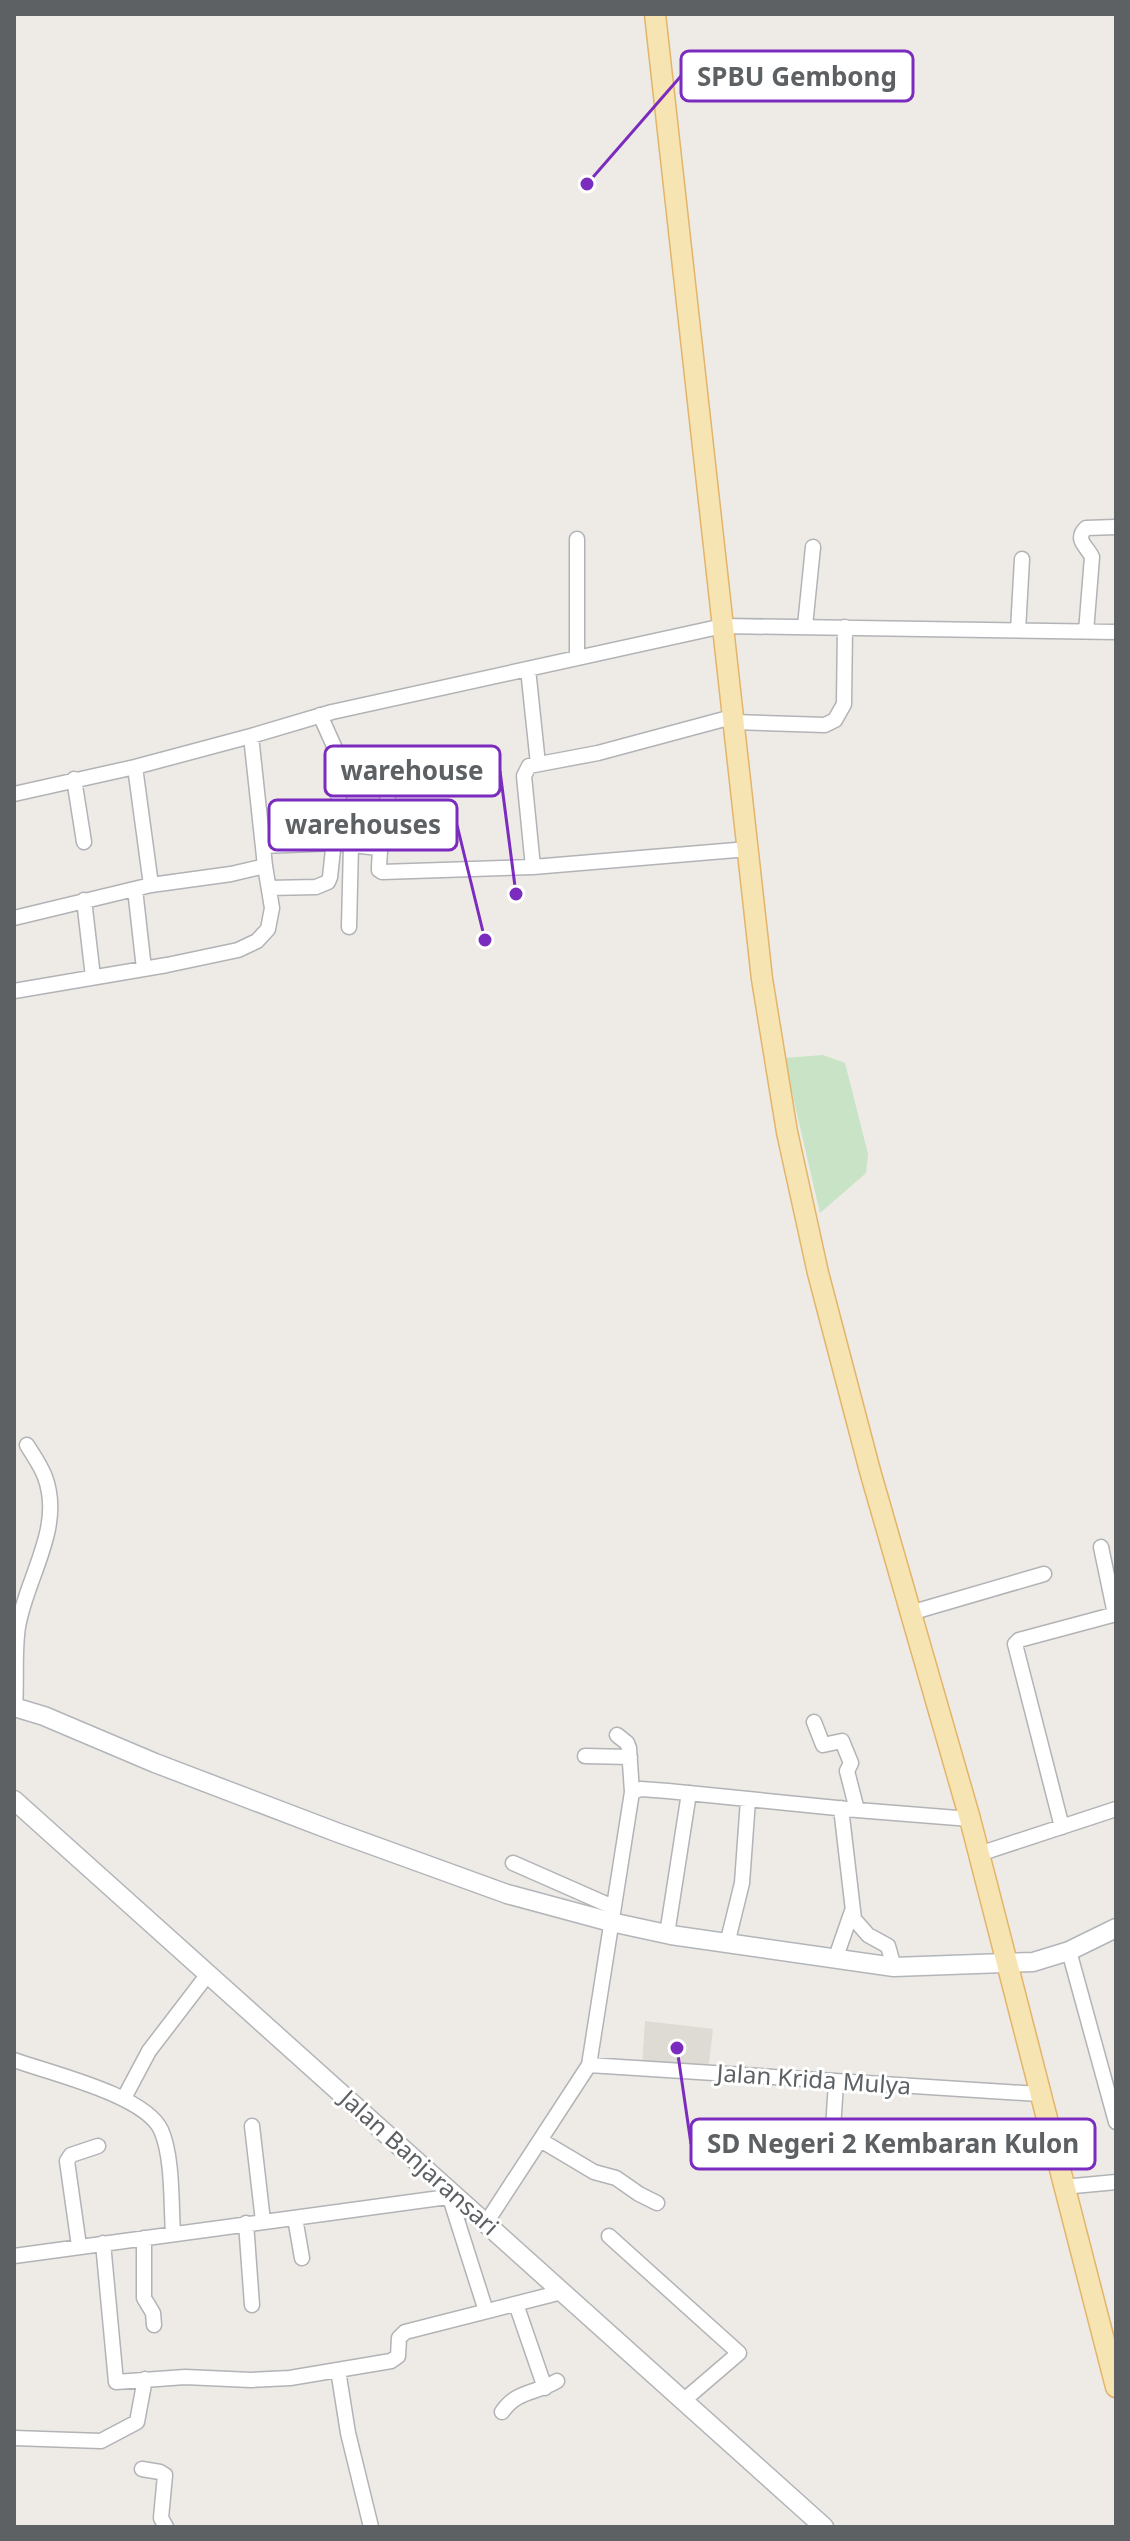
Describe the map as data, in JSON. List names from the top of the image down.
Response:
{
  "streets": {
    "street": ["Jalan Krida Mulya", "Jalan Banjaransari"]
  },
  "places": [
    "SPBU Gembong",
    "warehouse",
    "warehouses",
    "SD Negeri 2 Kembaran Kulon"
  ]
}
